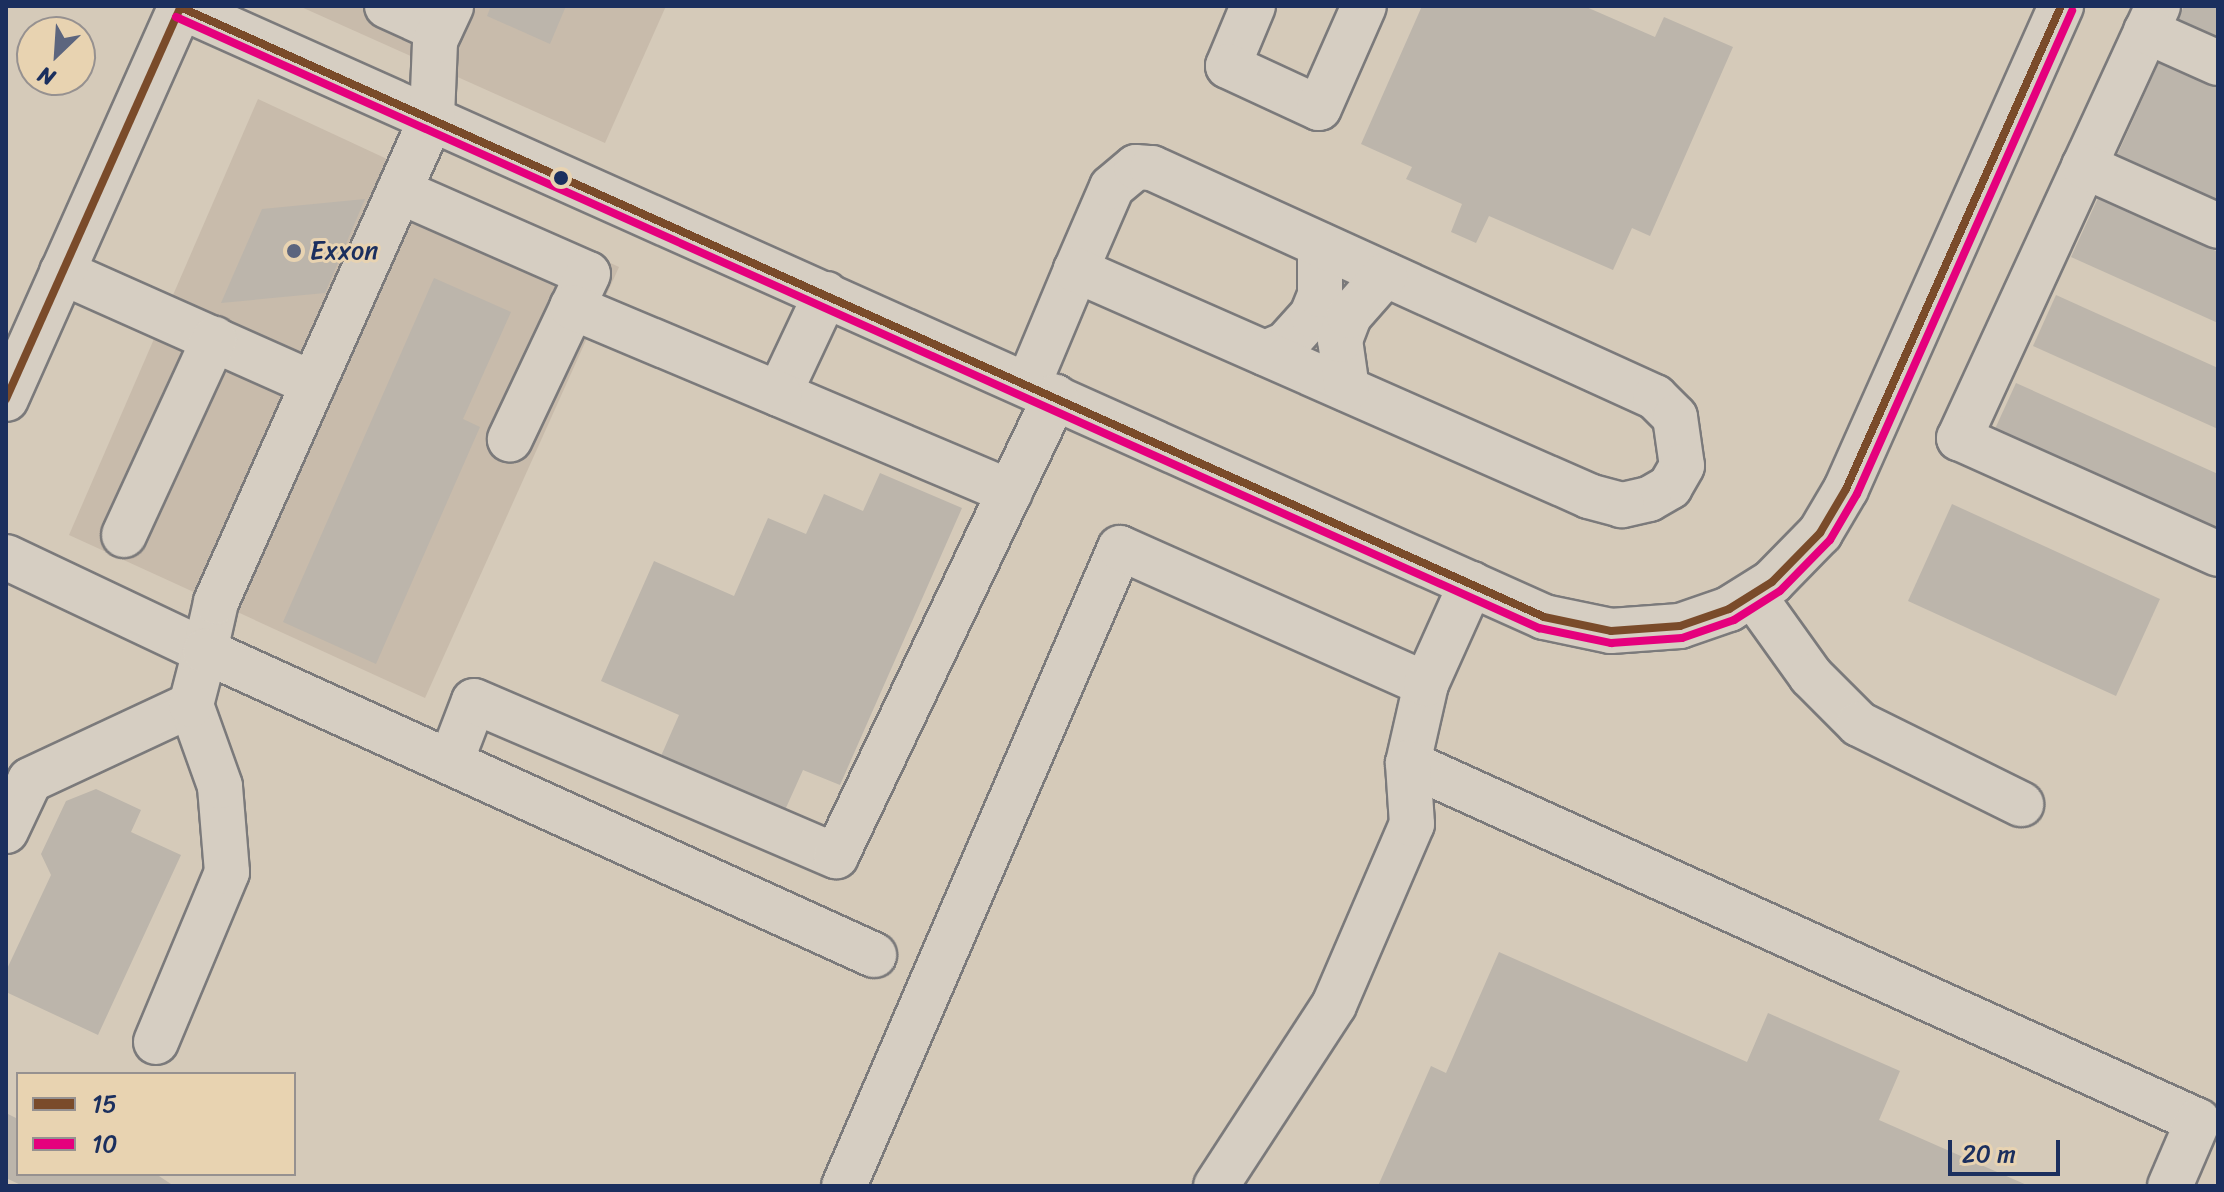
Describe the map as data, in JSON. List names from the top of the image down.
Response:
{
  "places": ["Exxon"],
  "lines": ["transit line 15", "transit line 10"],
  "legend": ["15", "10"],
  "scale_bar": "20 m",
  "north": "bottom left"
}
